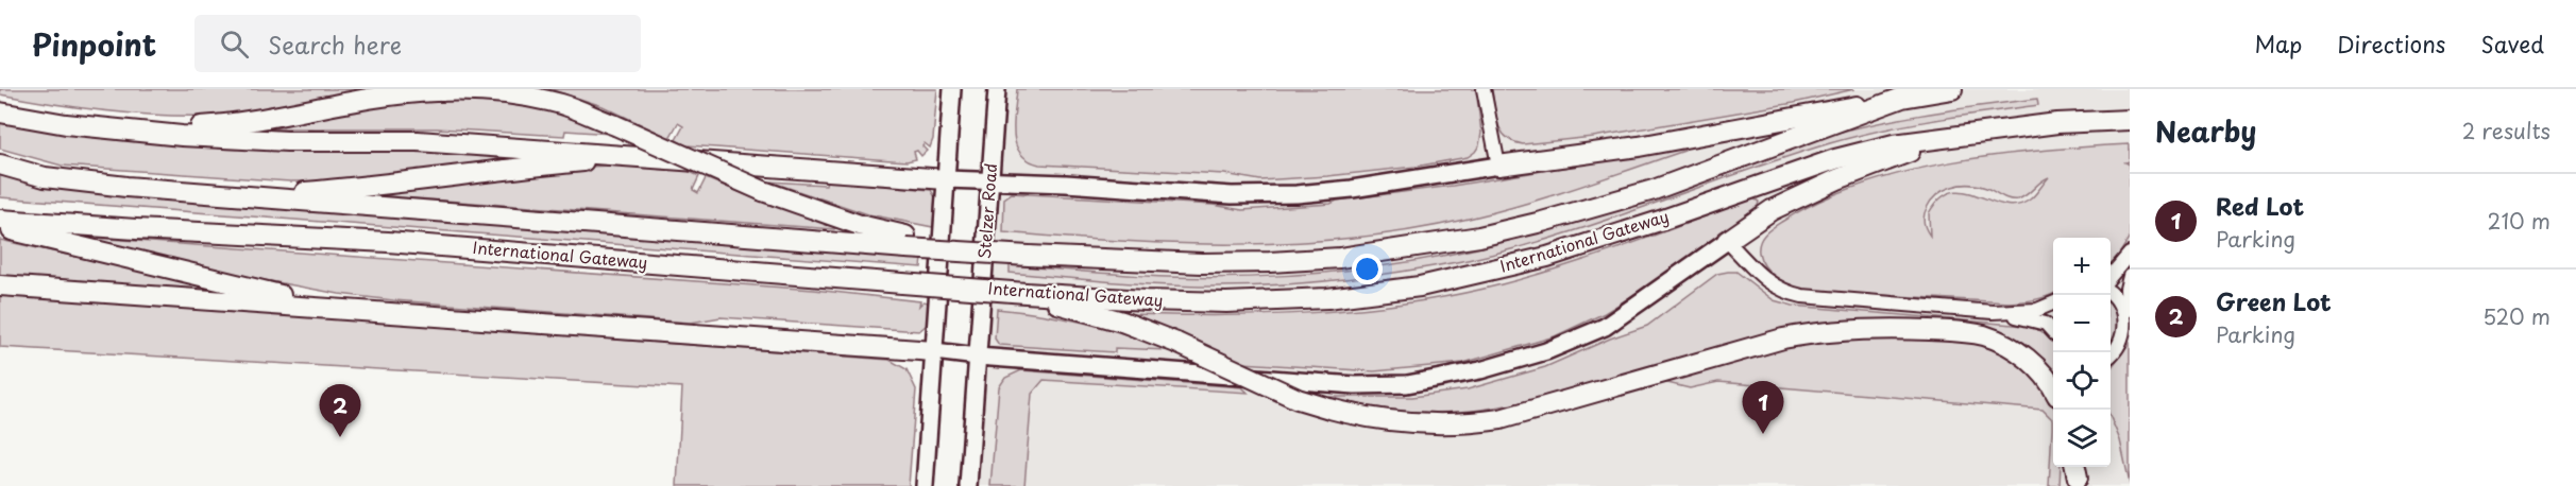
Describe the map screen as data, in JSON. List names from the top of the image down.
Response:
{
  "streets": {
    "highway": ["International Gateway"],
    "main road": ["Stelzer Road"]
  },
  "page": {
    "header": "Pinpoint",
    "search": "Search here",
    "nav": ["Map", "Directions", "Saved"],
    "heading": ["Nearby", "2 results"],
    "list": [
      {
        "mark": "1",
        "name": "Red Lot",
        "note": "Parking",
        "value": "210 m"
      },
      {
        "mark": "2",
        "name": "Green Lot",
        "note": "Parking",
        "value": "520 m"
      }
    ],
    "map_buttons": ["+", "−"],
    "pins": ["1", "2"]
  }
}
